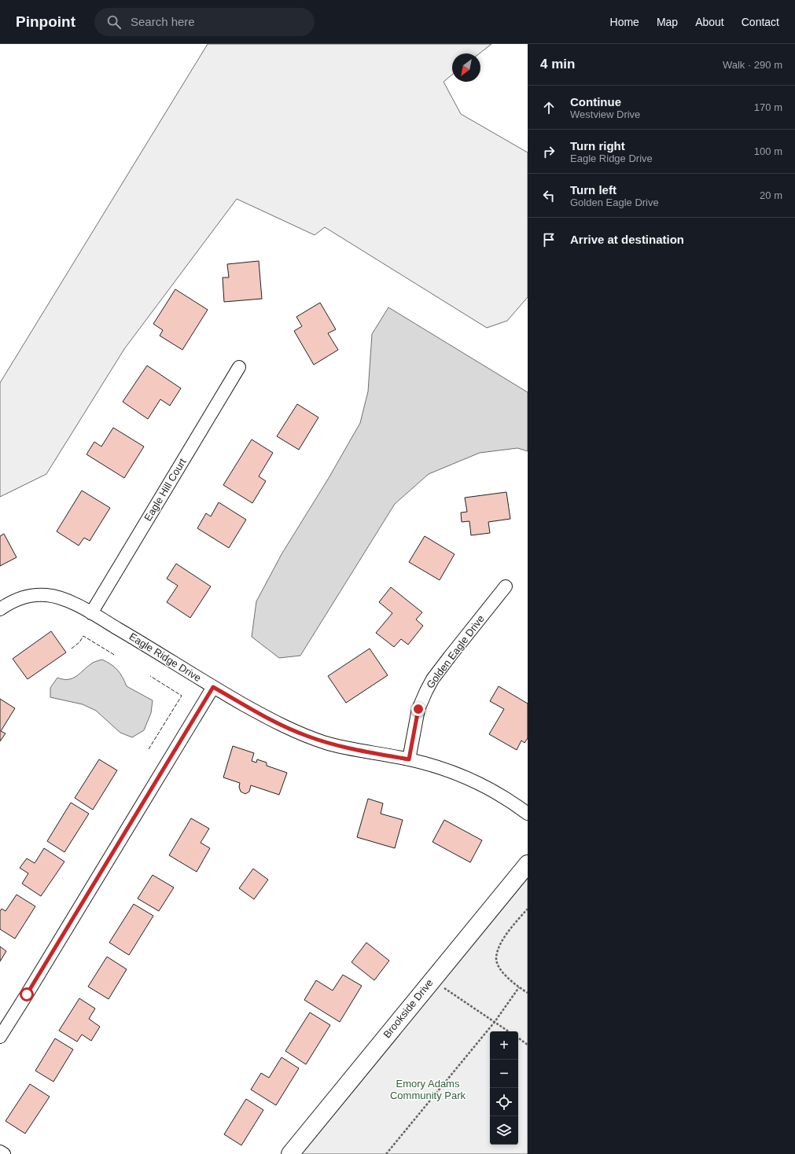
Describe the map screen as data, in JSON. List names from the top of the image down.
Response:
{
  "streets": {
    "street": [
      "Eagle Hill Court",
      "Golden Eagle Drive",
      "Eagle Ridge Drive",
      "Brookside Drive"
    ]
  },
  "crossings": [
    ["Eagle Hill Court", "Eagle Ridge Drive"],
    ["Golden Eagle Drive", "Eagle Ridge Drive"]
  ],
  "parks": ["Emory Adams Community Park"],
  "north": "bottom left",
  "page": {
    "header": "Pinpoint",
    "search": "Search here",
    "nav": [
      "Home",
      "Map",
      "About",
      "Contact"
    ],
    "heading": ["4 min", "Walk · 290 m"],
    "list": [
      ["Continue", "Westview Drive", "170 m"],
      ["Turn right", "Eagle Ridge Drive", "100 m"],
      ["Turn left", "Golden Eagle Drive", "20 m"],
      "Arrive at destination"
    ],
    "map_buttons": ["+", "−"]
  }
}
